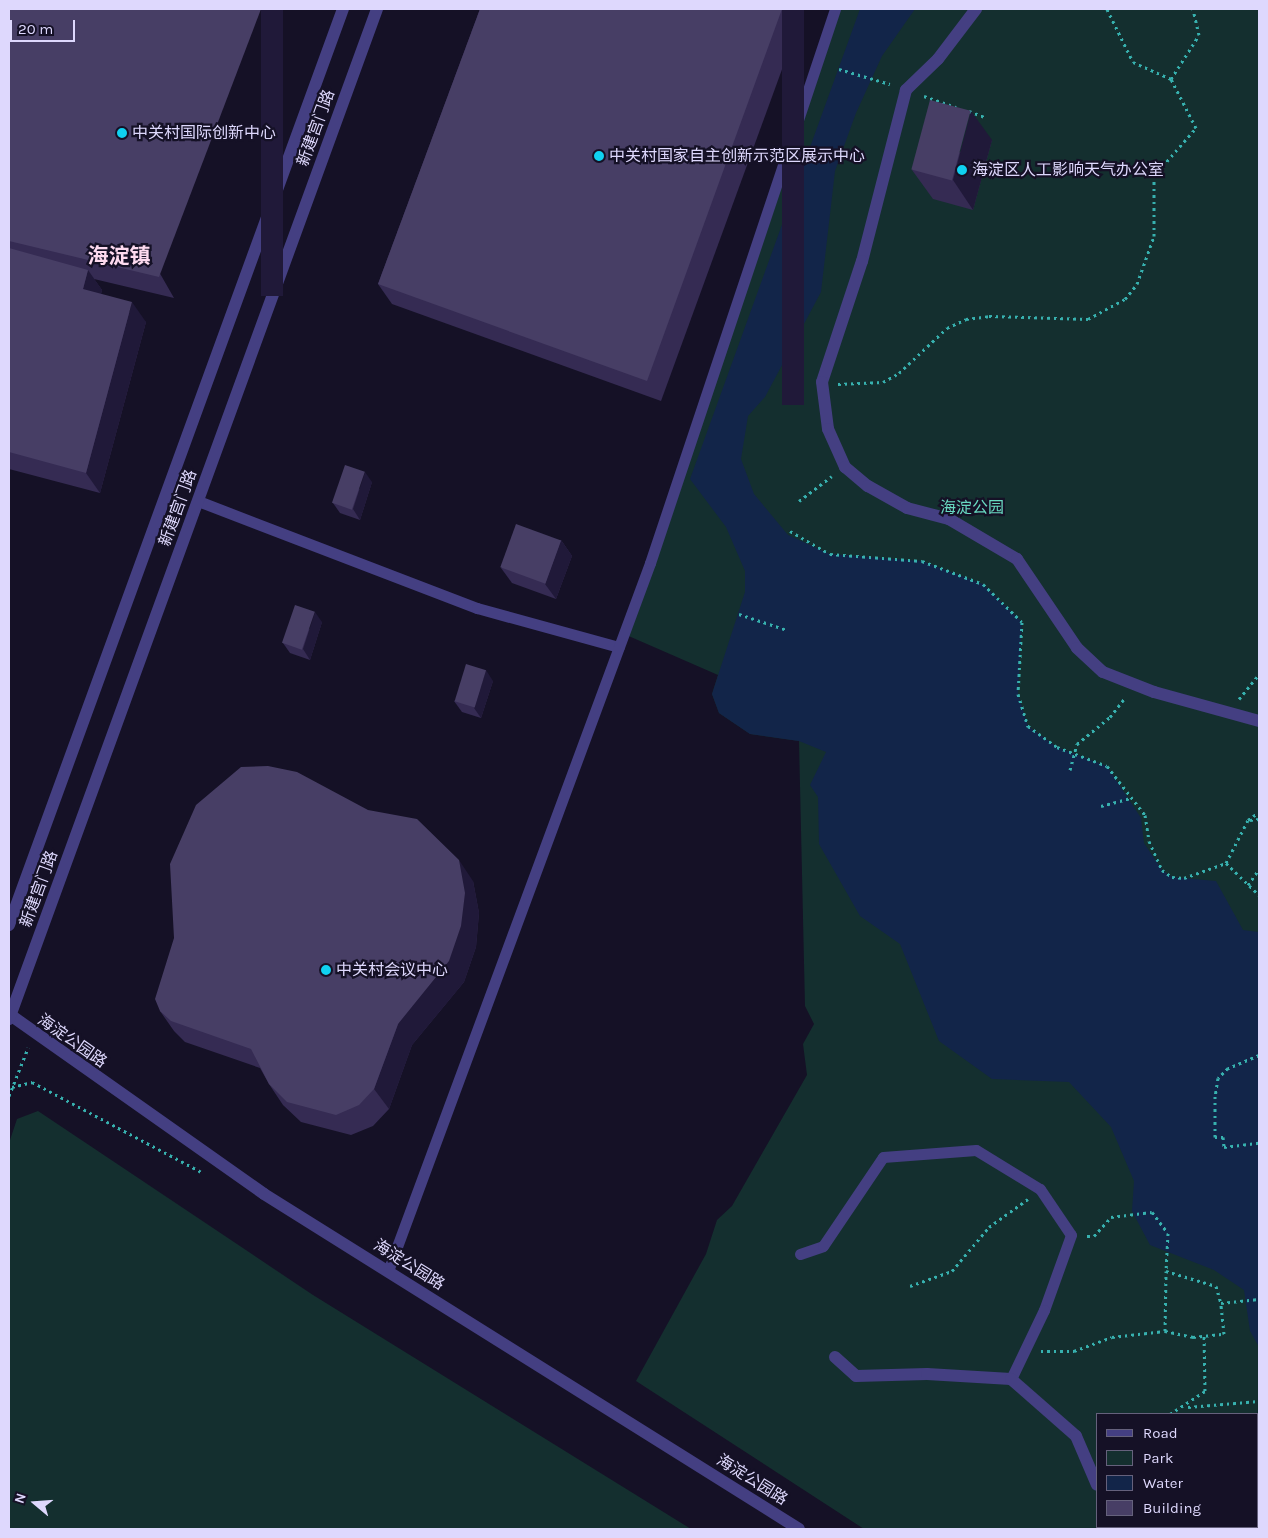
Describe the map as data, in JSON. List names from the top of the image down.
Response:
{
  "streets": {
    "street": ["新建宫门路", "海淀公园路"]
  },
  "crossings": [
    ["新建宫门路", "海淀公园路"]
  ],
  "districts": ["海淀镇"],
  "parks": ["海淀公园"],
  "places": [
    "中关村国际创新中心",
    "中关村国家自主创新示范区展示中心",
    "海淀区人工影响天气办公室",
    "中关村会议中心"
  ],
  "legend": [
    "Road",
    "Park",
    "Water",
    "Building"
  ],
  "scale_bar": "20 m",
  "north": "left"
}
